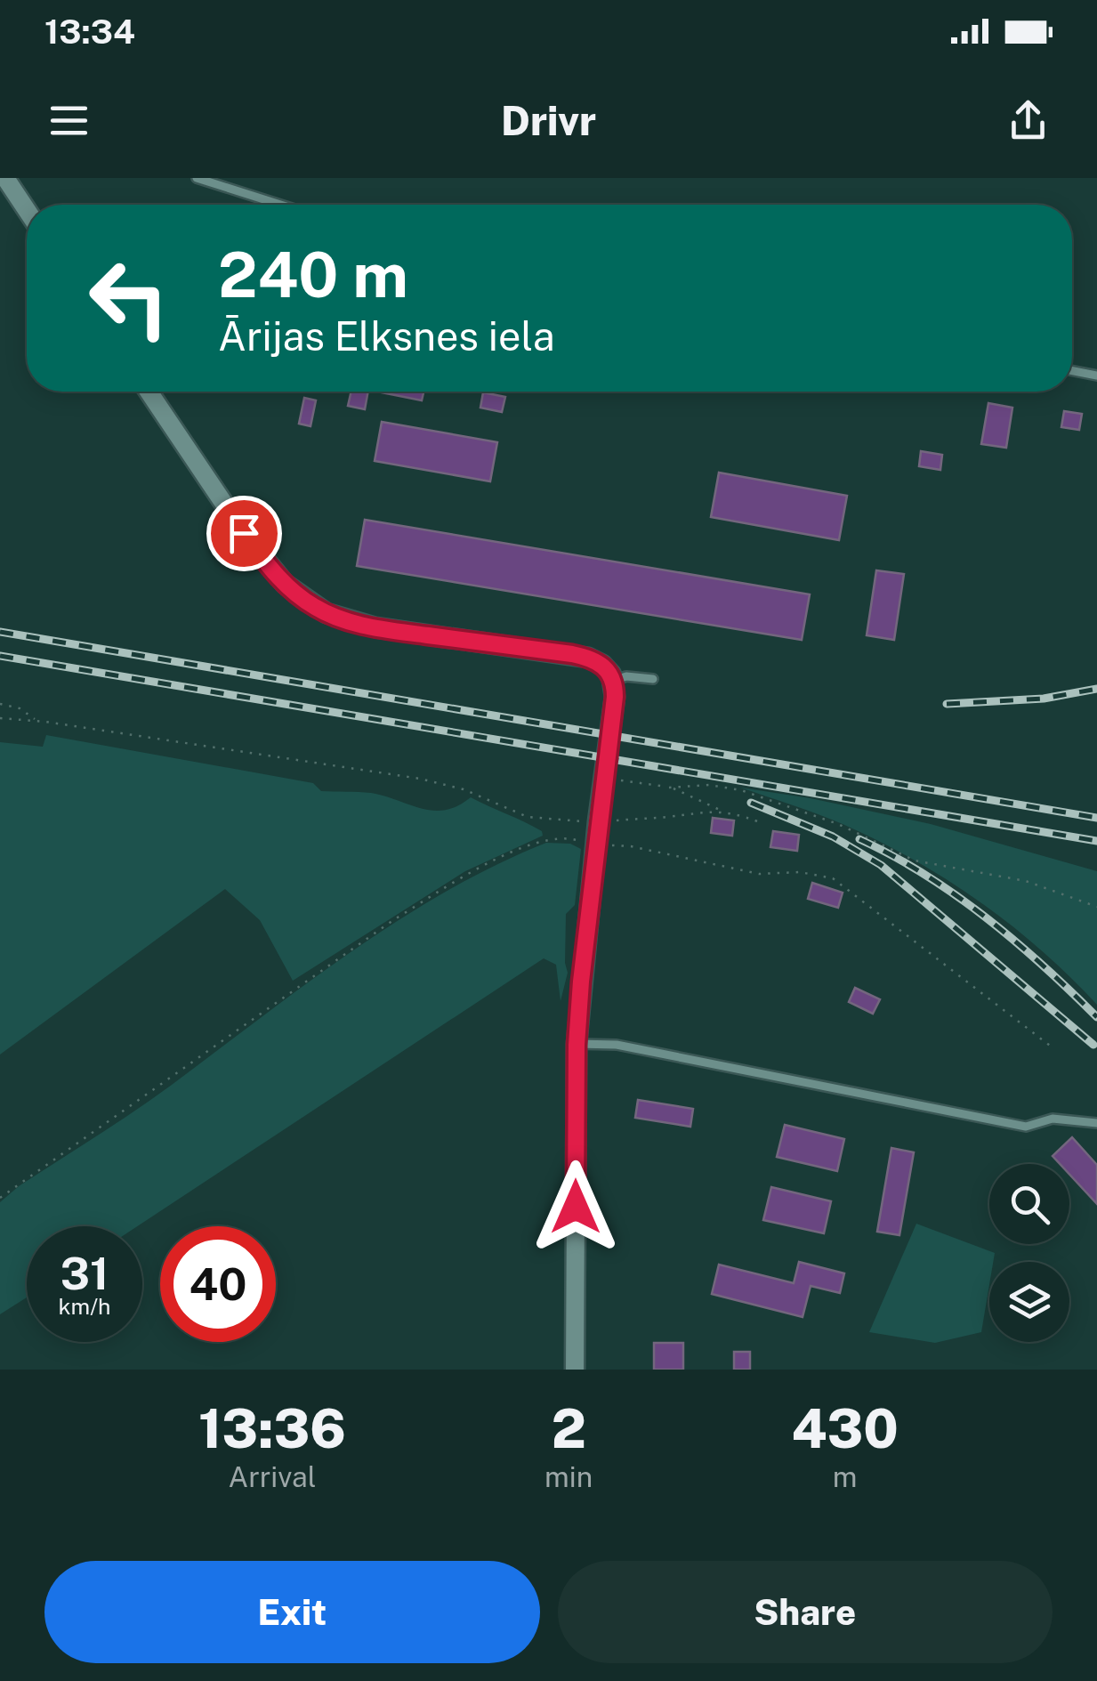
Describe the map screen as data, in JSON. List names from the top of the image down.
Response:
{
  "page": {
    "status": "13:34",
    "header": "Drivr",
    "turn": ["240 m", "Ārijas Elksnes iela"],
    "speed": "31 km/h",
    "limit": "40",
    "eta": [
      "13:36",
      "Arrival",
      "2",
      "min",
      "430",
      "m"
    ],
    "buttons": ["Exit", "Share"]
  }
}
